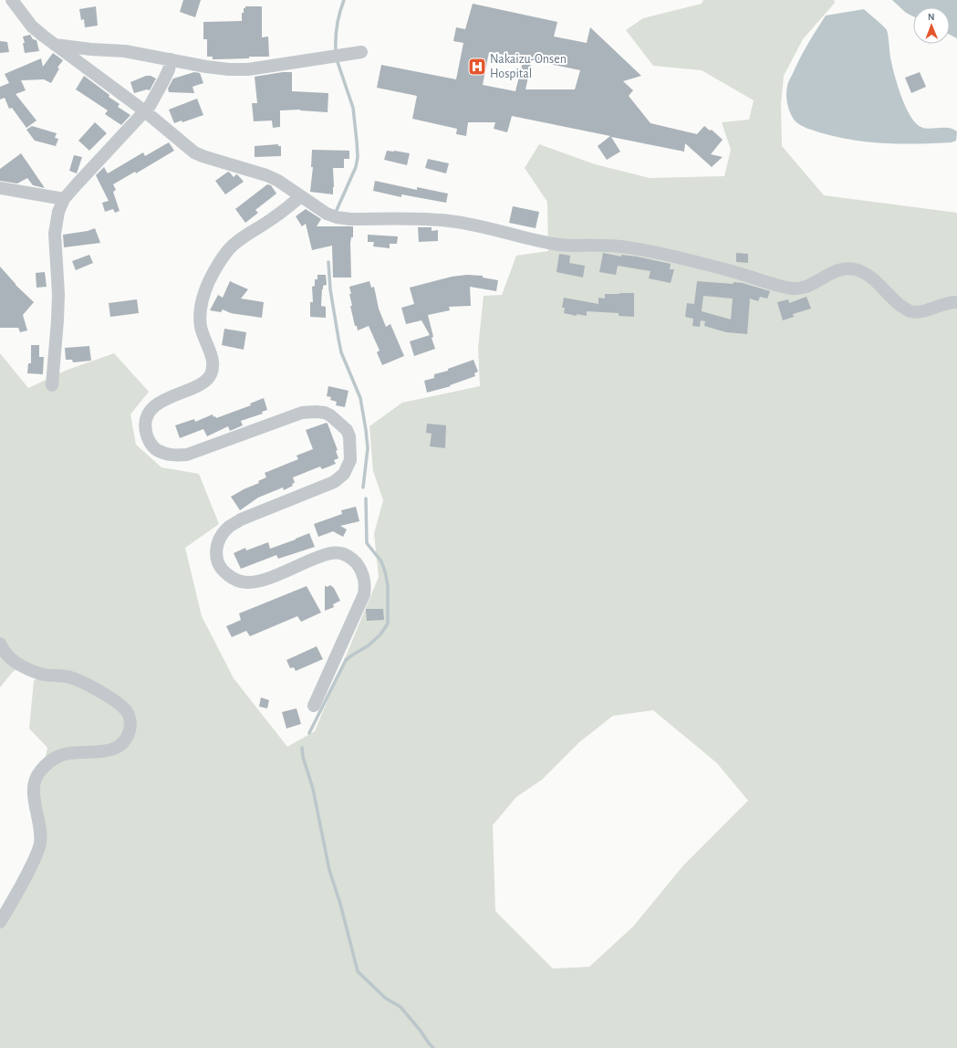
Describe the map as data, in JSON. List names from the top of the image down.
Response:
{
  "places": {
    "hospital": ["Nakaizu-Onsen Hospital"]
  },
  "north": "top"
}
